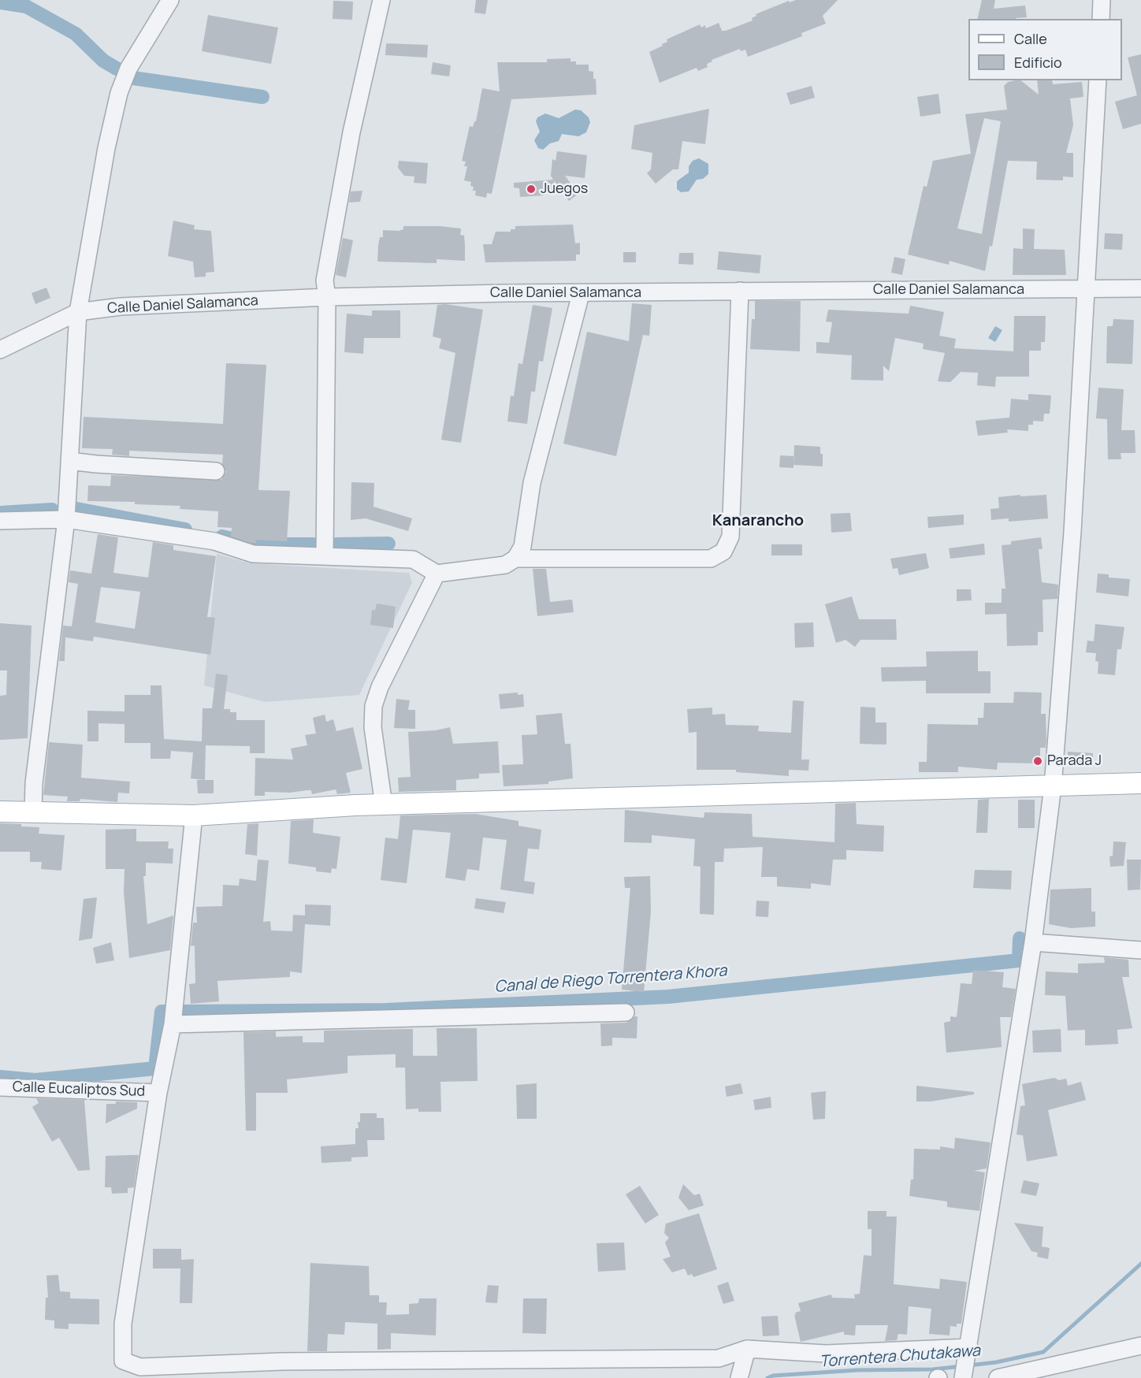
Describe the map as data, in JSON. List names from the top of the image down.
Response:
{
  "streets": {
    "street": ["Calle Daniel Salamanca", "Calle Eucaliptos Sud"]
  },
  "districts": ["Kanarancho"],
  "water": ["Canal de Riego Torrentera Khora", "Torrentera Chutakawa"],
  "places": ["Juegos", "Parada J"],
  "legend": ["Calle", "Edificio"]
}
